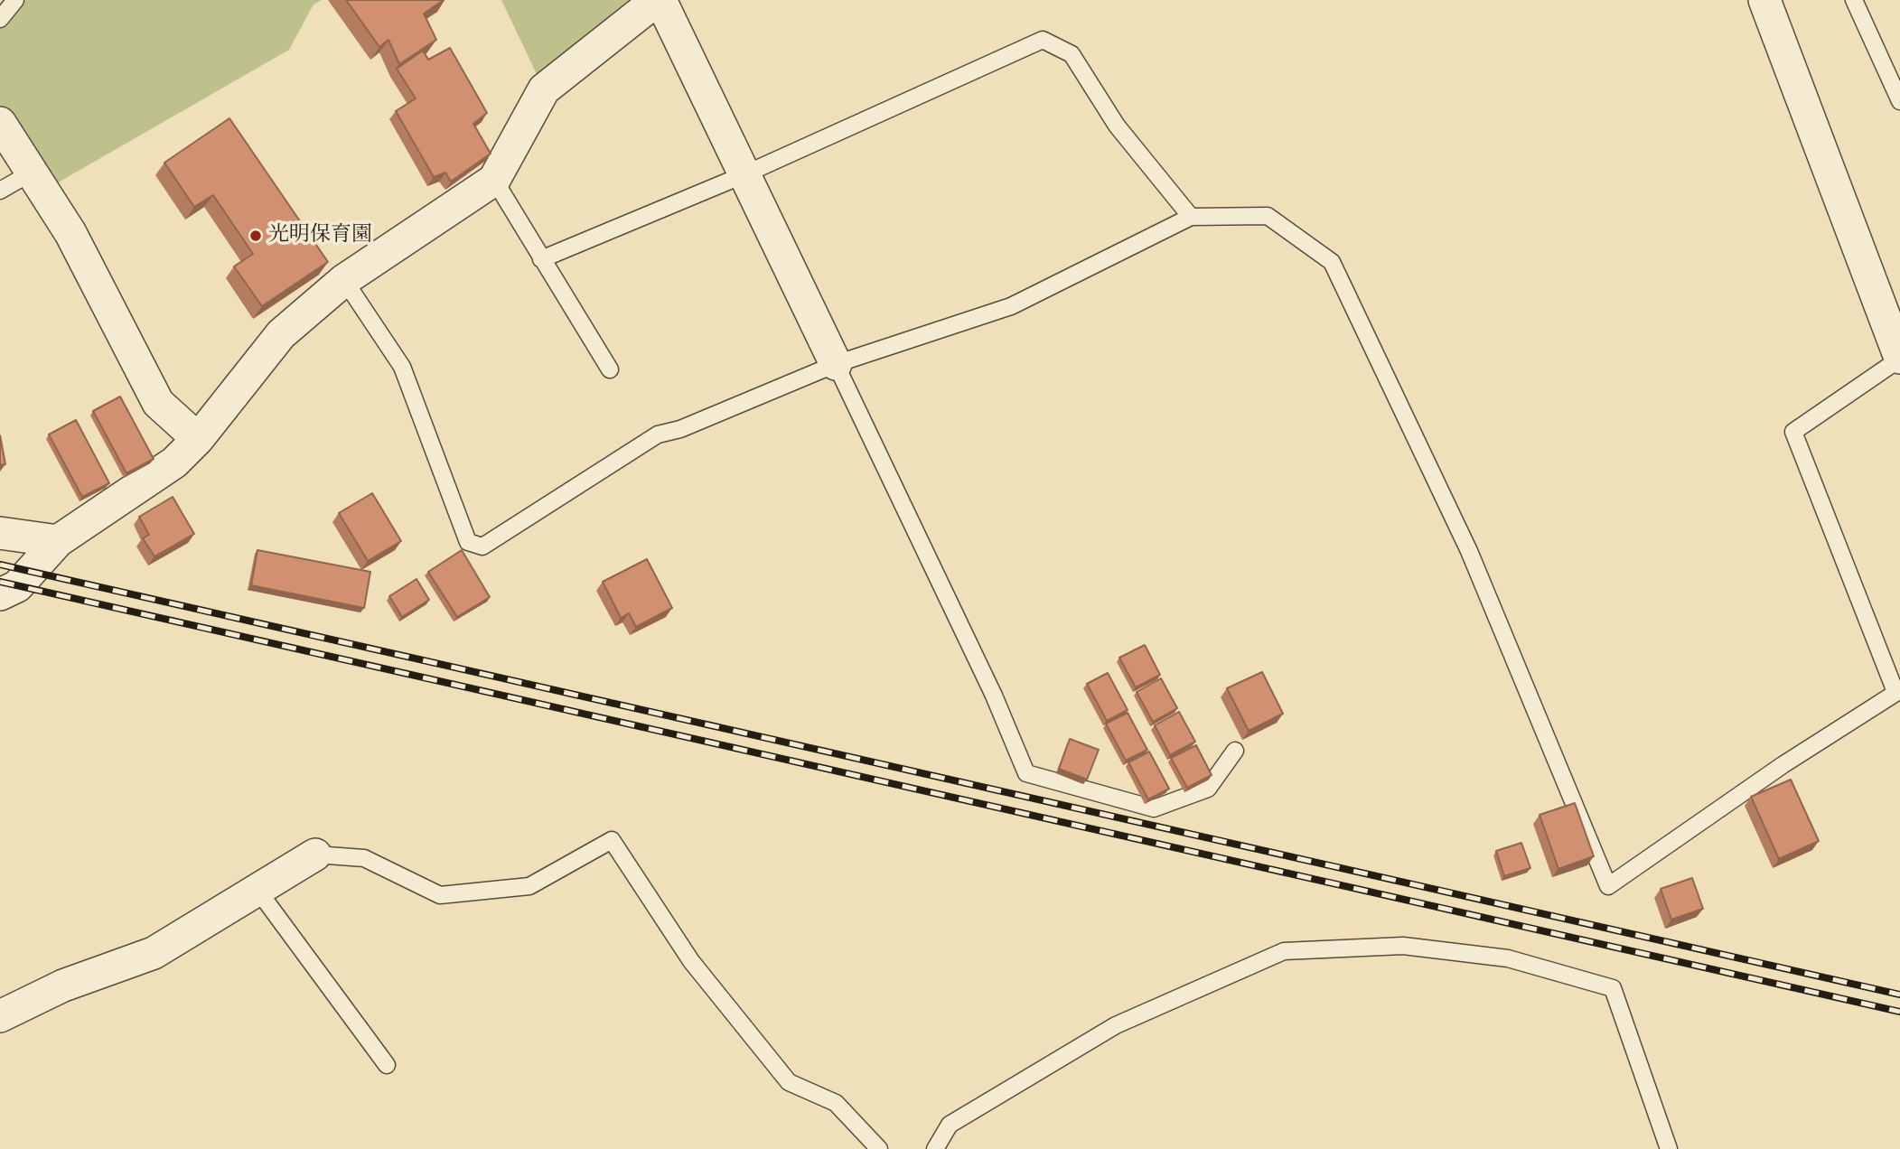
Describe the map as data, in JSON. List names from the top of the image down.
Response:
{
  "places": ["光明保育園"]
}
